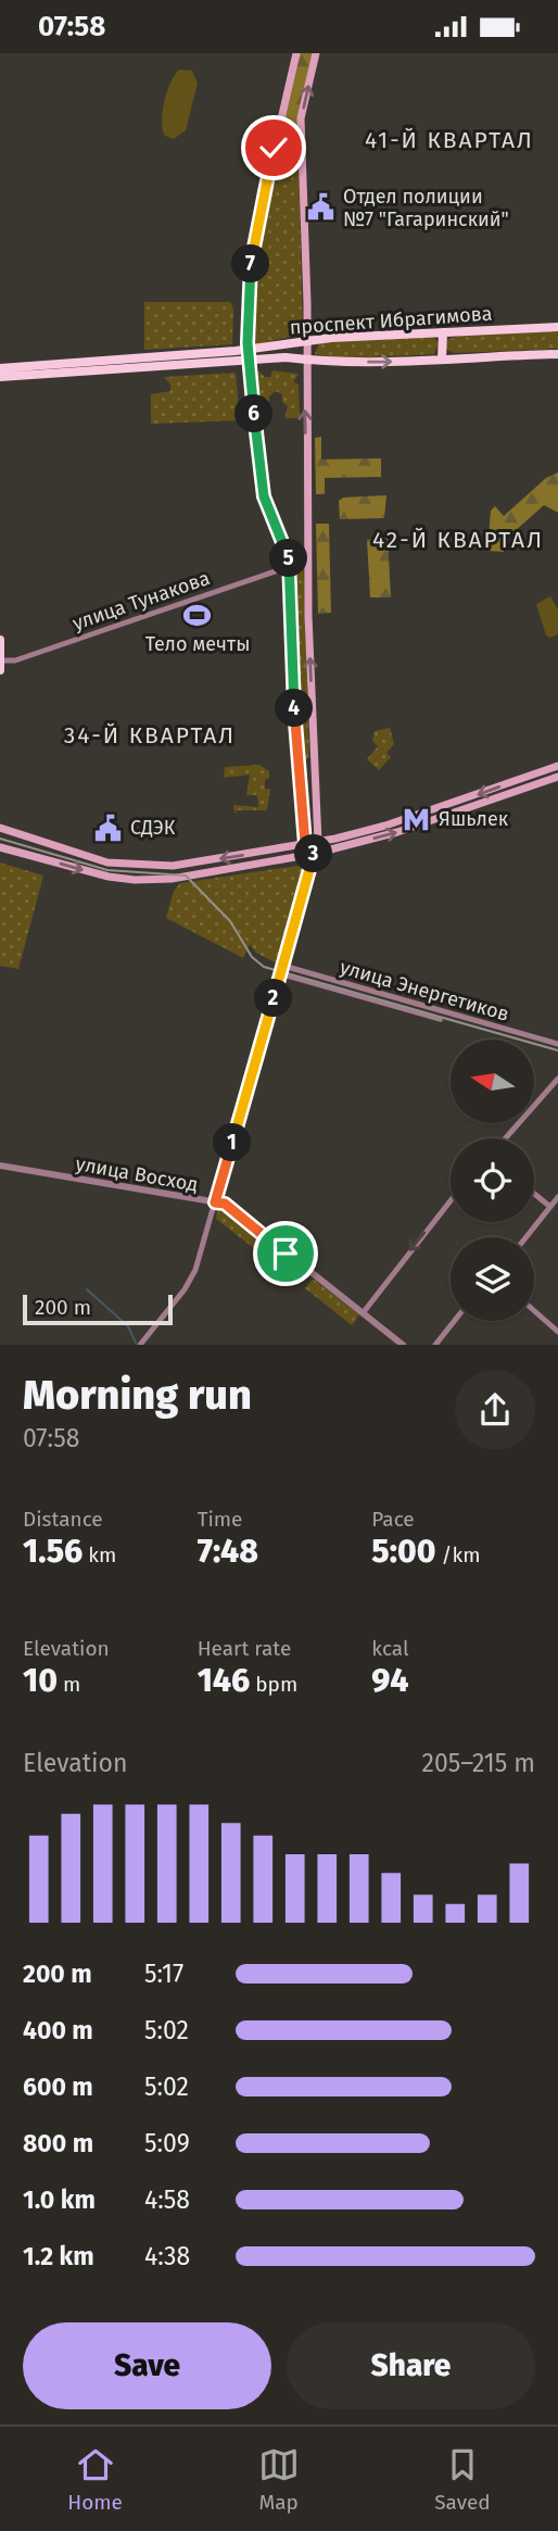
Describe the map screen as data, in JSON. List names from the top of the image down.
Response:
{
  "streets": {
    "main road": ["проспект Ибрагимова"],
    "street": ["улица Тунакова", "улица Энергетиков", "улица Восход"]
  },
  "districts": ["41-Й КВАРТАЛ", "42-Й КВАРТАЛ", "34-Й КВАРТАЛ"],
  "places": {
    "public building": ["Отдел полиции №7 \"Гагаринский\"", "СДЭК"],
    "sports": ["Тело мечты"],
    "metro station": ["Яшьлек"]
  },
  "scale_bar": "200 m",
  "north": "left",
  "page": {
    "status": "07:58",
    "pins": [
      "7",
      "6",
      "5",
      "4",
      "3",
      "2",
      "1"
    ],
    "scale": "200 m",
    "heading": ["Morning run", "07:58"],
    "stats": [
      ["Distance", "1.56 km"],
      ["Time", "7:48"],
      ["Pace", "5:00 /km"],
      ["Elevation", "10 m"],
      ["Heart rate", "146 bpm"],
      ["kcal", "94"]
    ],
    "chart": ["Elevation", "205–215 m"],
    "list": [
      {
        "name": "200 m",
        "note": "5:17"
      },
      {
        "name": "400 m",
        "note": "5:02"
      },
      {
        "name": "600 m",
        "note": "5:02"
      },
      {
        "name": "800 m",
        "note": "5:09"
      },
      {
        "name": "1.0 km",
        "note": "4:58"
      },
      {
        "name": "1.2 km",
        "note": "4:38"
      }
    ],
    "buttons": ["Save", "Share"],
    "tabs": ["Home", "Map", "Saved"]
  }
}
